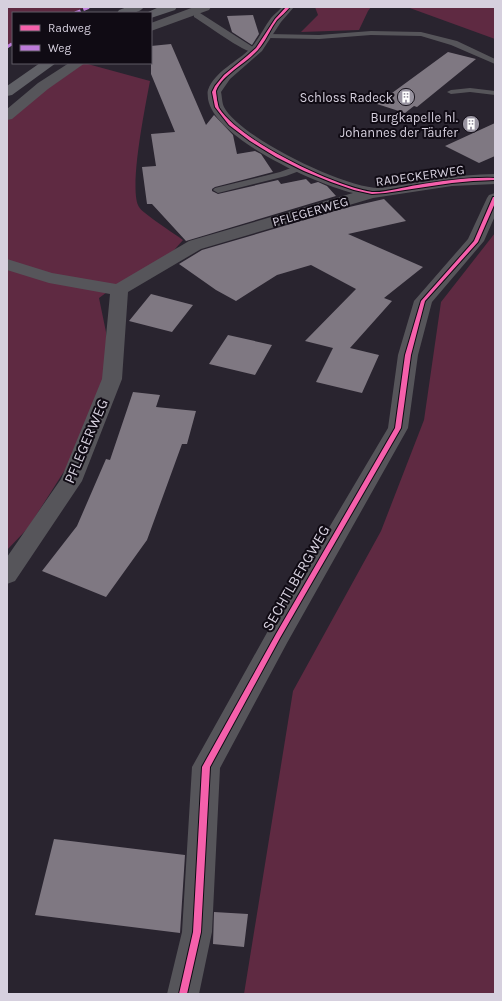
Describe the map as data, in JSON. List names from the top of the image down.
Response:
{
  "streets": {
    "street": ["RADECKERWEG", "PFLEGERWEG", "SECHTLBERGWEG"]
  },
  "crossings": [
    ["RADECKERWEG", "PFLEGERWEG"]
  ],
  "places": {
    "building": ["Schloss Radeck", "Burgkapelle hl. Johannes der Täufer"]
  },
  "legend": ["Radweg", "Weg"]
}
